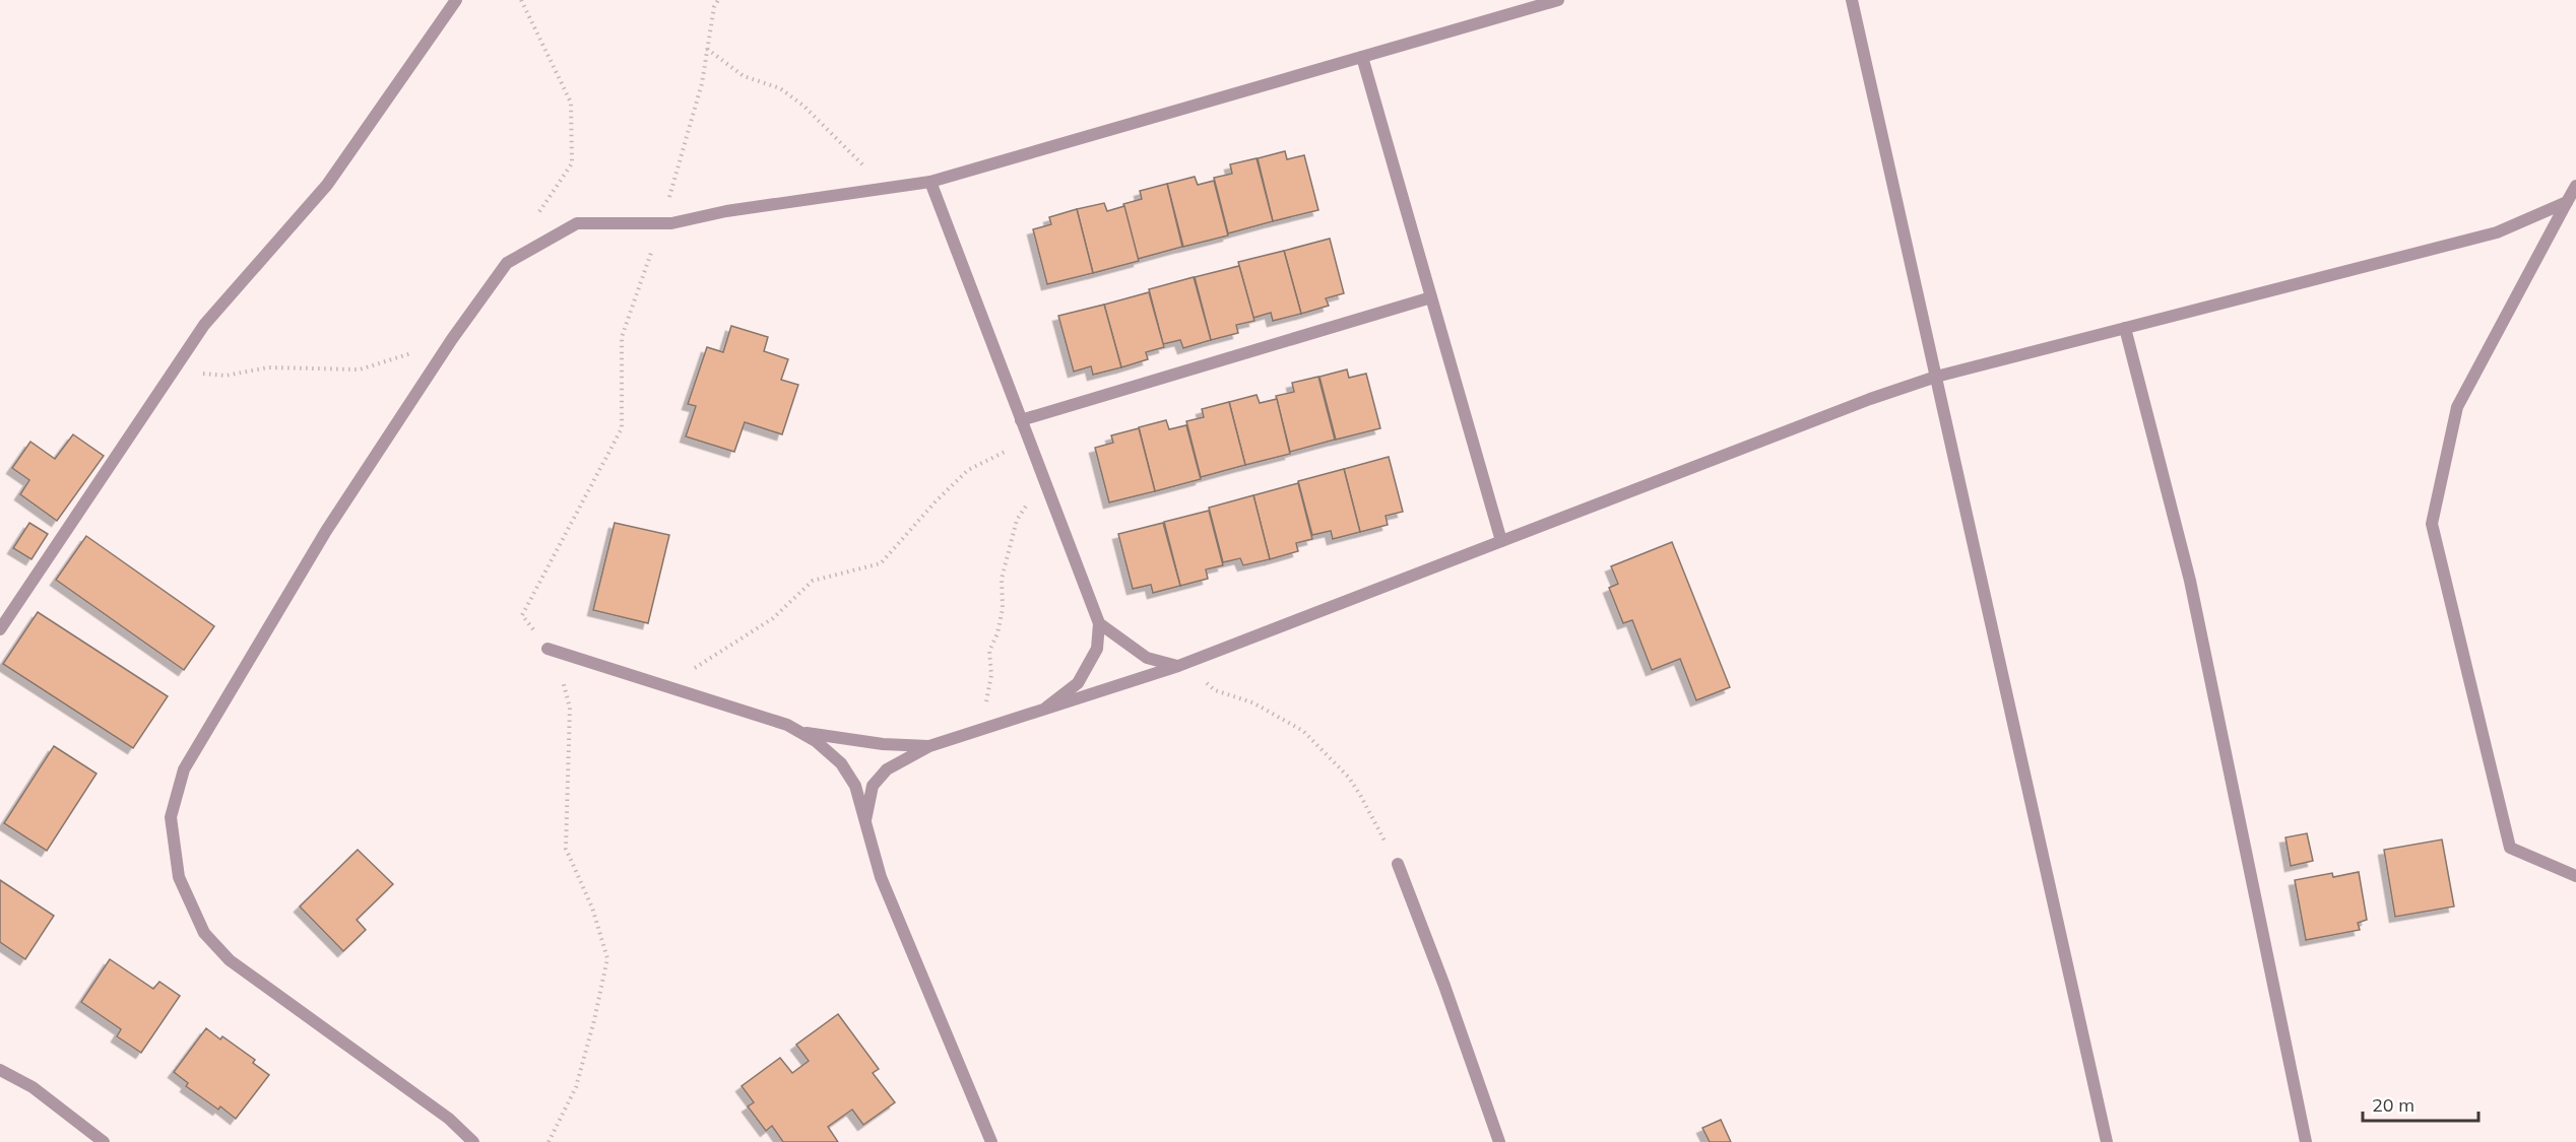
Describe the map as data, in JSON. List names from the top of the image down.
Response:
{
  "scale_bar": "20 m"
}
